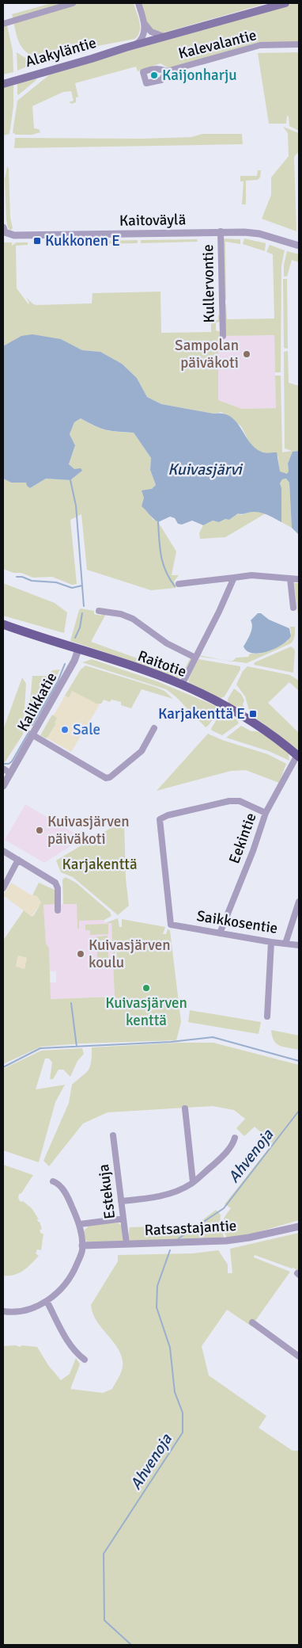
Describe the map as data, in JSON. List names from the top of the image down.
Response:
{
  "streets": {
    "main road": ["Alakyläntie", "Raitotie"],
    "street": [
      "Kalevalantie",
      "Kaitoväylä",
      "Kullervontie",
      "Kalikkatie",
      "Eekintie",
      "Saikkosentie",
      "Estekuja",
      "Ratsastajantie"
    ]
  },
  "crossings": [
    ["Kaitoväylä", "Kullervontie"],
    ["Raitotie", "Kalikkatie"],
    ["Raitotie", "Eekintie"],
    ["Eekintie", "Saikkosentie"],
    ["Estekuja", "Ratsastajantie"]
  ],
  "water": ["Kuivasjärvi", "Ahvenoja"],
  "parks": ["Karjakenttä"],
  "places": {
    "other": [
      "Kaijonharju",
      "Sampolan päiväkoti",
      "Sale",
      "Kuivasjärven päiväkoti",
      "Kuivasjärven koulu",
      "Kuivasjärven kenttä"
    ],
    "transit": ["Kukkonen E", "Karjakenttä E"]
  }
}
